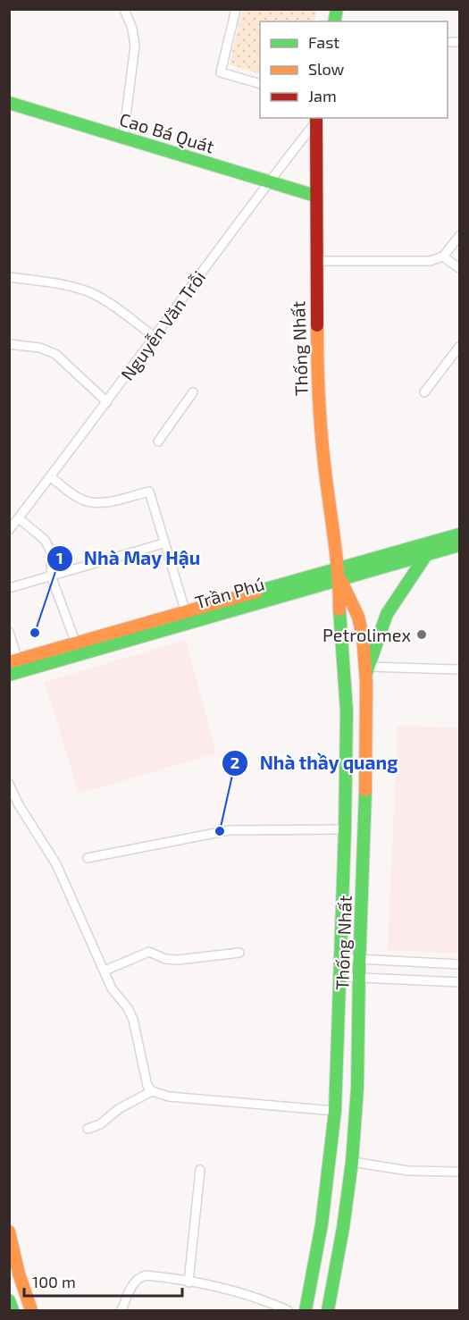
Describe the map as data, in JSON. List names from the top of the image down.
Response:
{
  "streets": {
    "main road": ["Cao Bá Quát", "Thống Nhất", "Trần Phú"],
    "street": ["Nguyễn Văn Trỗi"]
  },
  "crossings": [
    ["Cao Bá Quát", "Nguyễn Văn Trỗi"],
    ["Cao Bá Quát", "Thống Nhất"],
    ["Nguyễn Văn Trỗi", "Thống Nhất"],
    ["Thống Nhất", "Trần Phú"]
  ],
  "places": ["Nhà May Hậu", "Petrolimex", "Nhà thầy quang"],
  "legend": ["Fast", "Slow", "Jam"],
  "scale_bar": "100 m"
}
